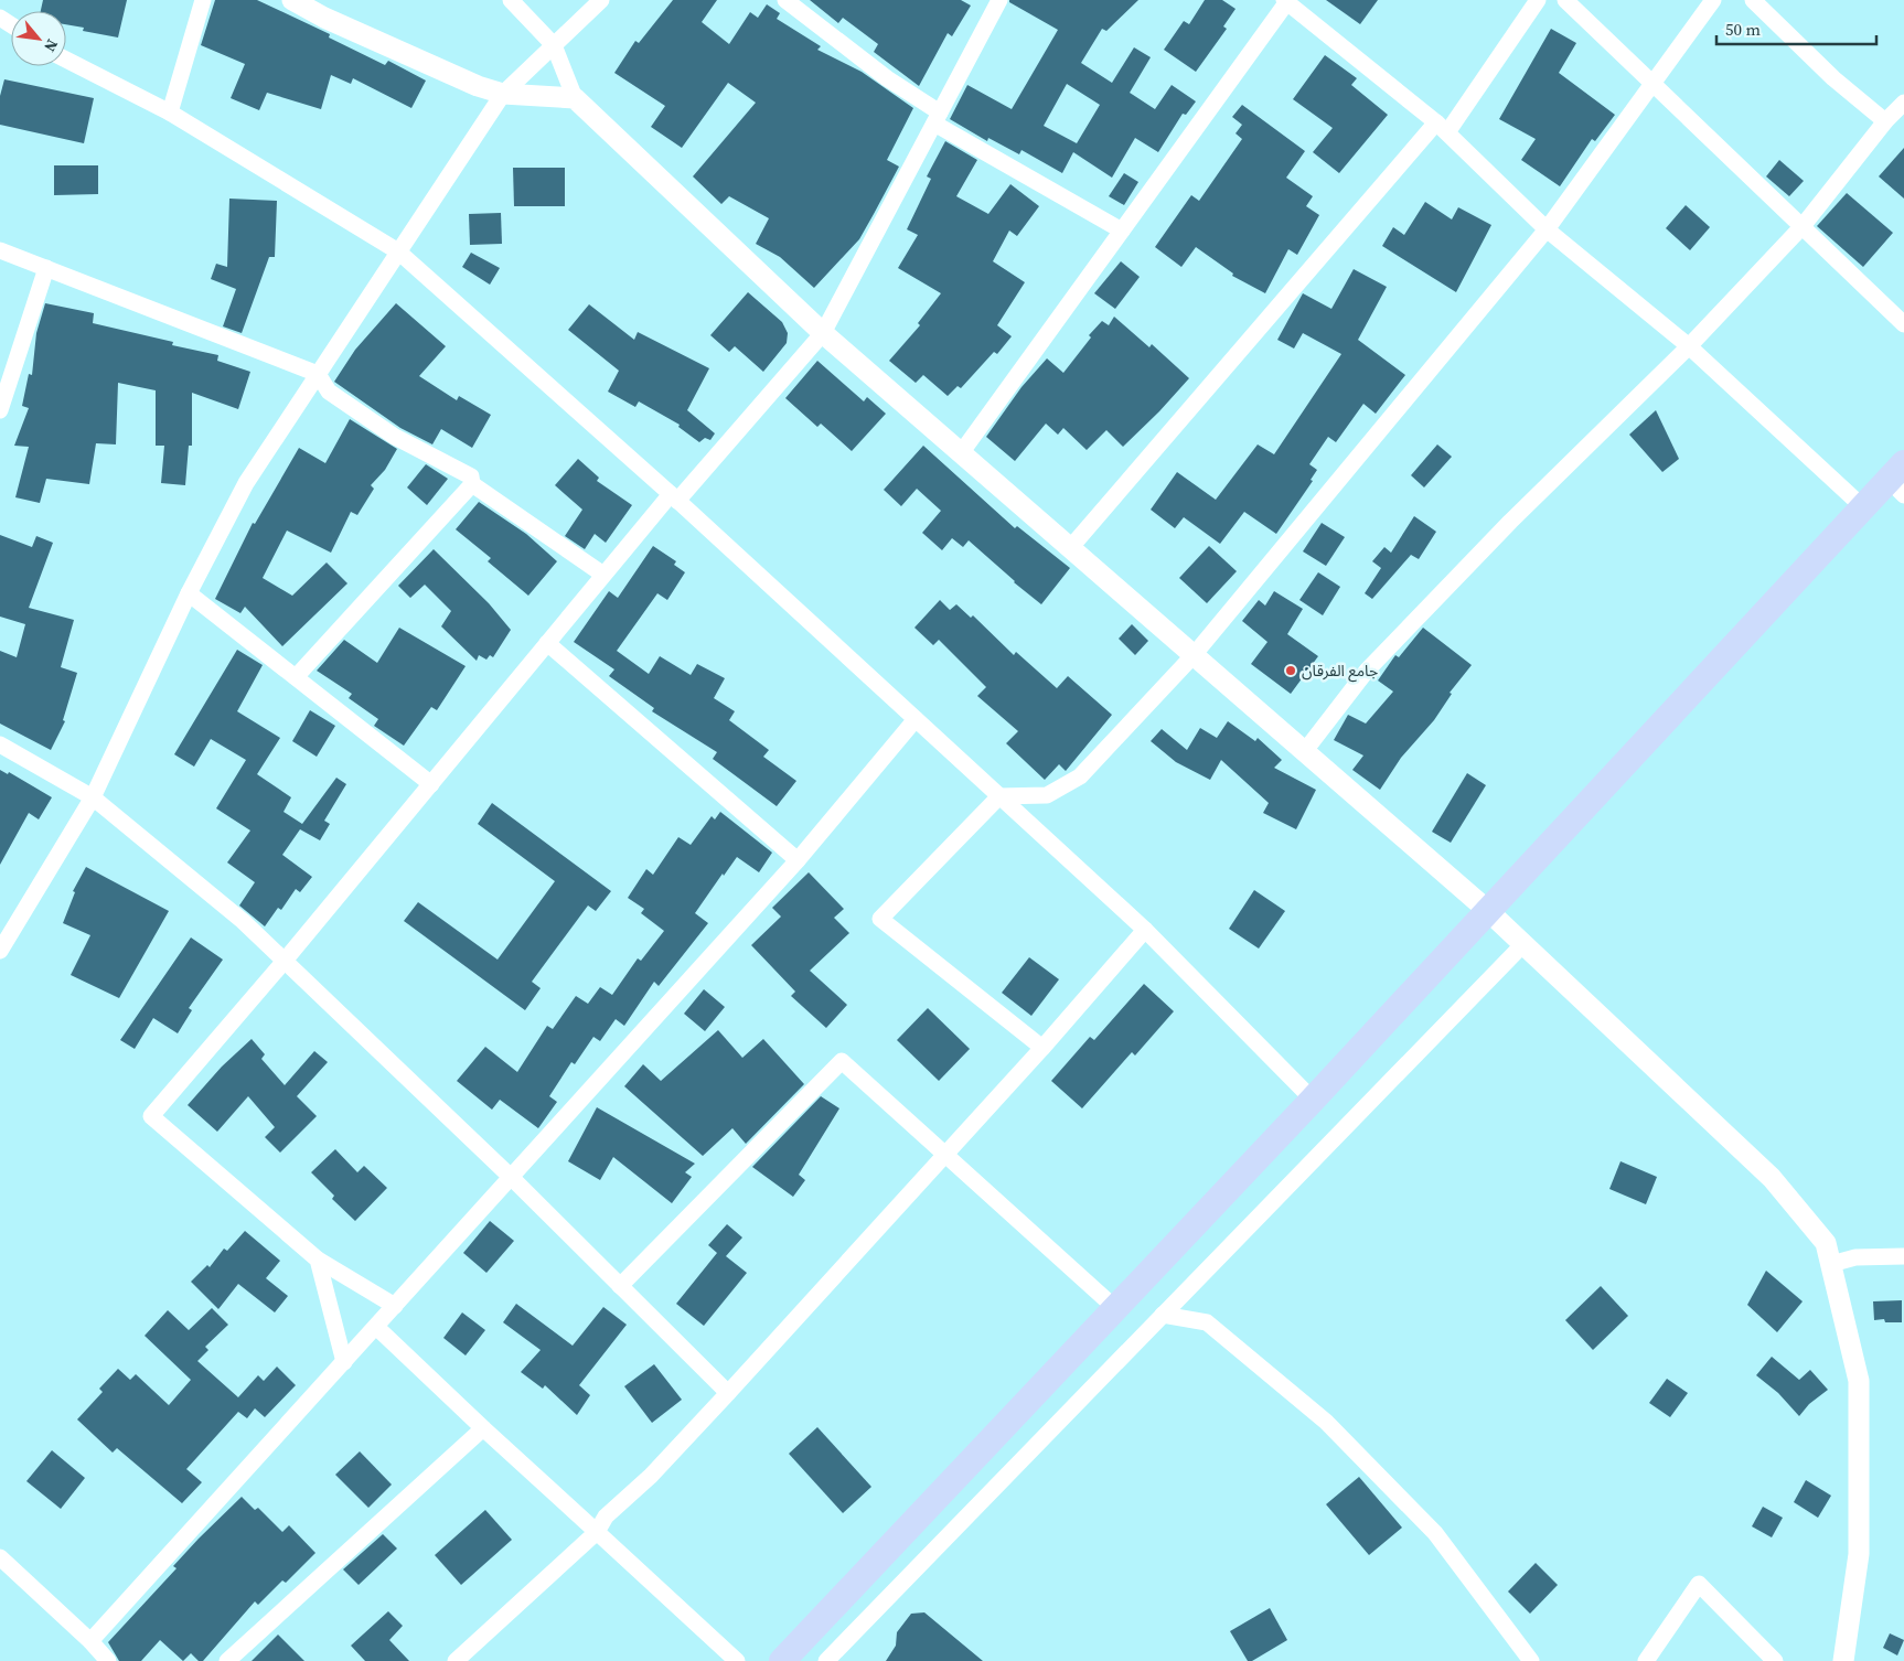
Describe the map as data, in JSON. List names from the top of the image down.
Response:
{
  "places": ["جامع الفرقان"],
  "scale_bar": "50 m",
  "north": "bottom right"
}
